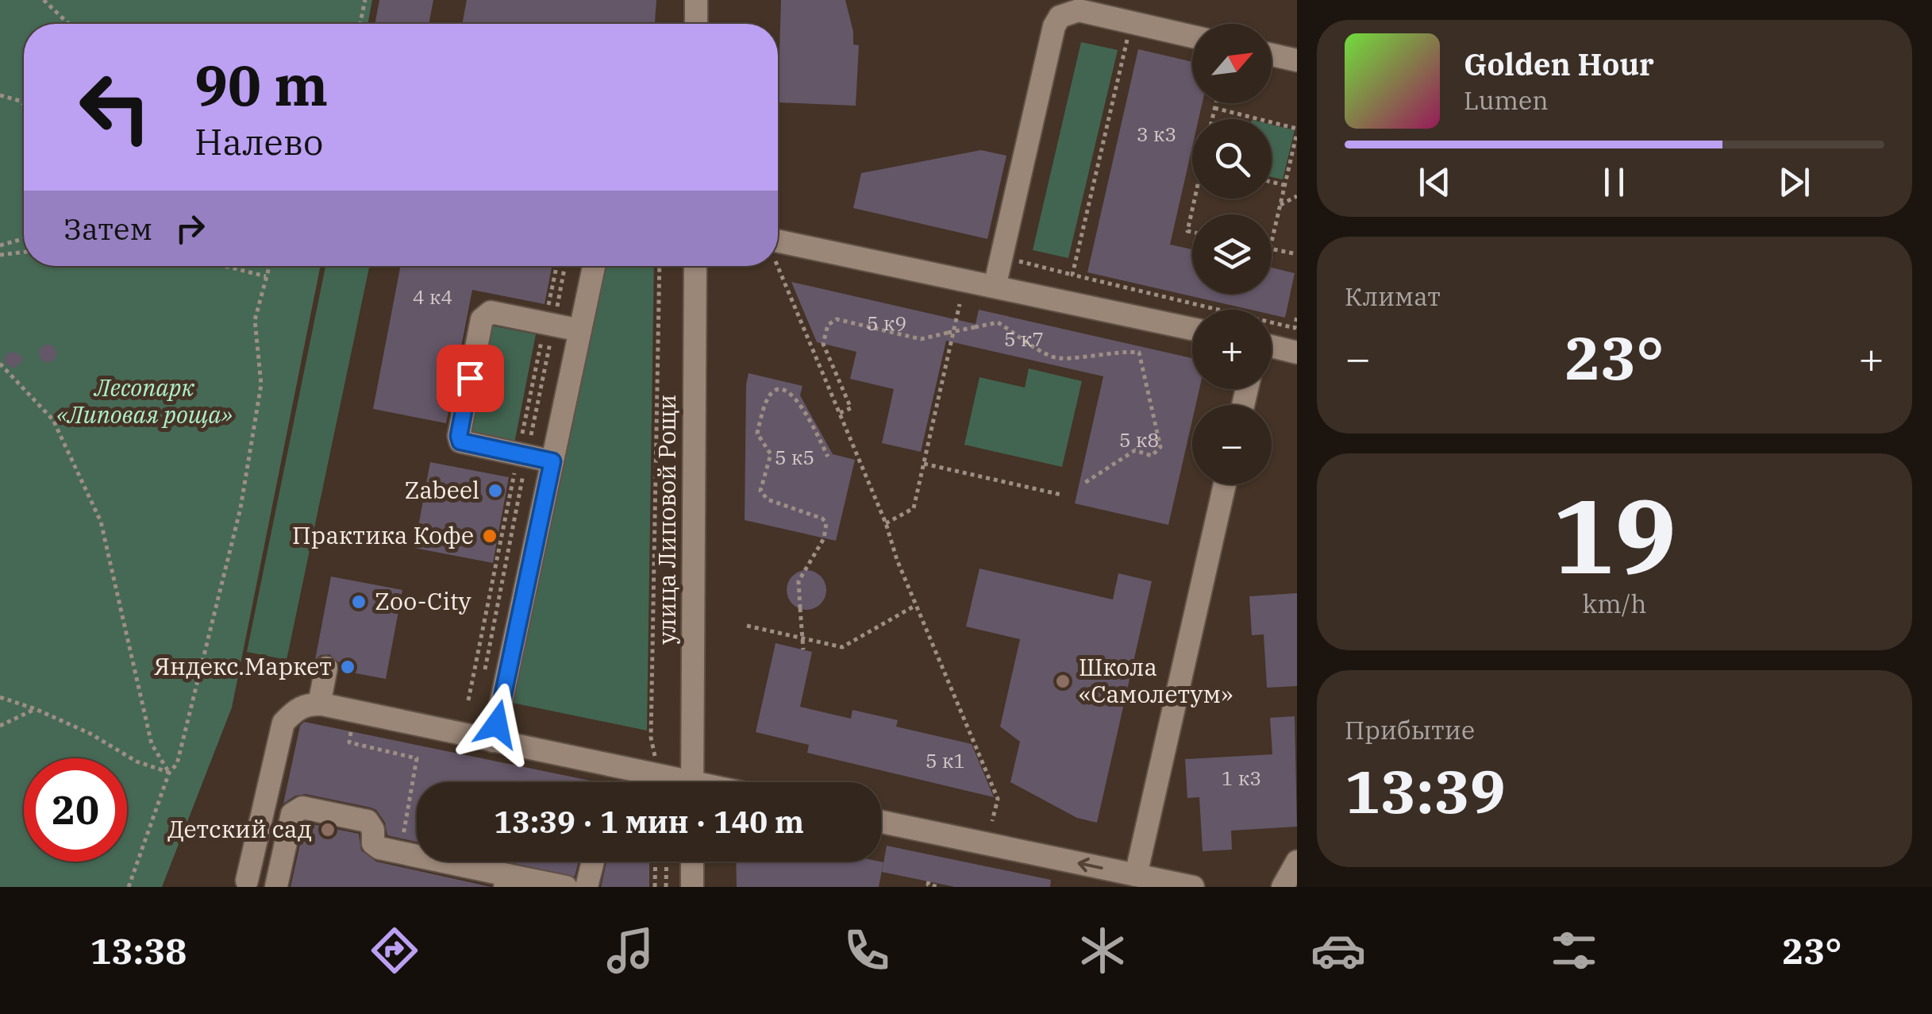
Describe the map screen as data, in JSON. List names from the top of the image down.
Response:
{
  "streets": {
    "street": ["улица Липовой Рощи"]
  },
  "parks": ["Лесопарк «Липовая роща»"],
  "places": [
    "Zabeel",
    "Практика Кофе",
    "Zoo-City",
    "Яндекс.Маркет",
    "Школа «Самолетум»",
    "Детский сад"
  ],
  "house_numbers": [
    "3 к3",
    "4 к4",
    "5 к9",
    "5 к7",
    "5 к8",
    "5 к5",
    "5 к1",
    "1 к3"
  ],
  "north": "top right",
  "page": {
    "map_buttons": ["+", "−"],
    "turn": ["90 m", "Налево"],
    "song": ["Golden Hour", "Lumen"],
    "then": "Затем",
    "tile": [
      "Климат",
      ["19", "km/h"],
      ["Прибытие", "13:39"]
    ],
    "heat": ["−", "23°", "+"],
    "limit": "20",
    "trip": "13:39 · 1 мин · 140 m",
    "tabs": ["13:38", "23°"]
  }
}
